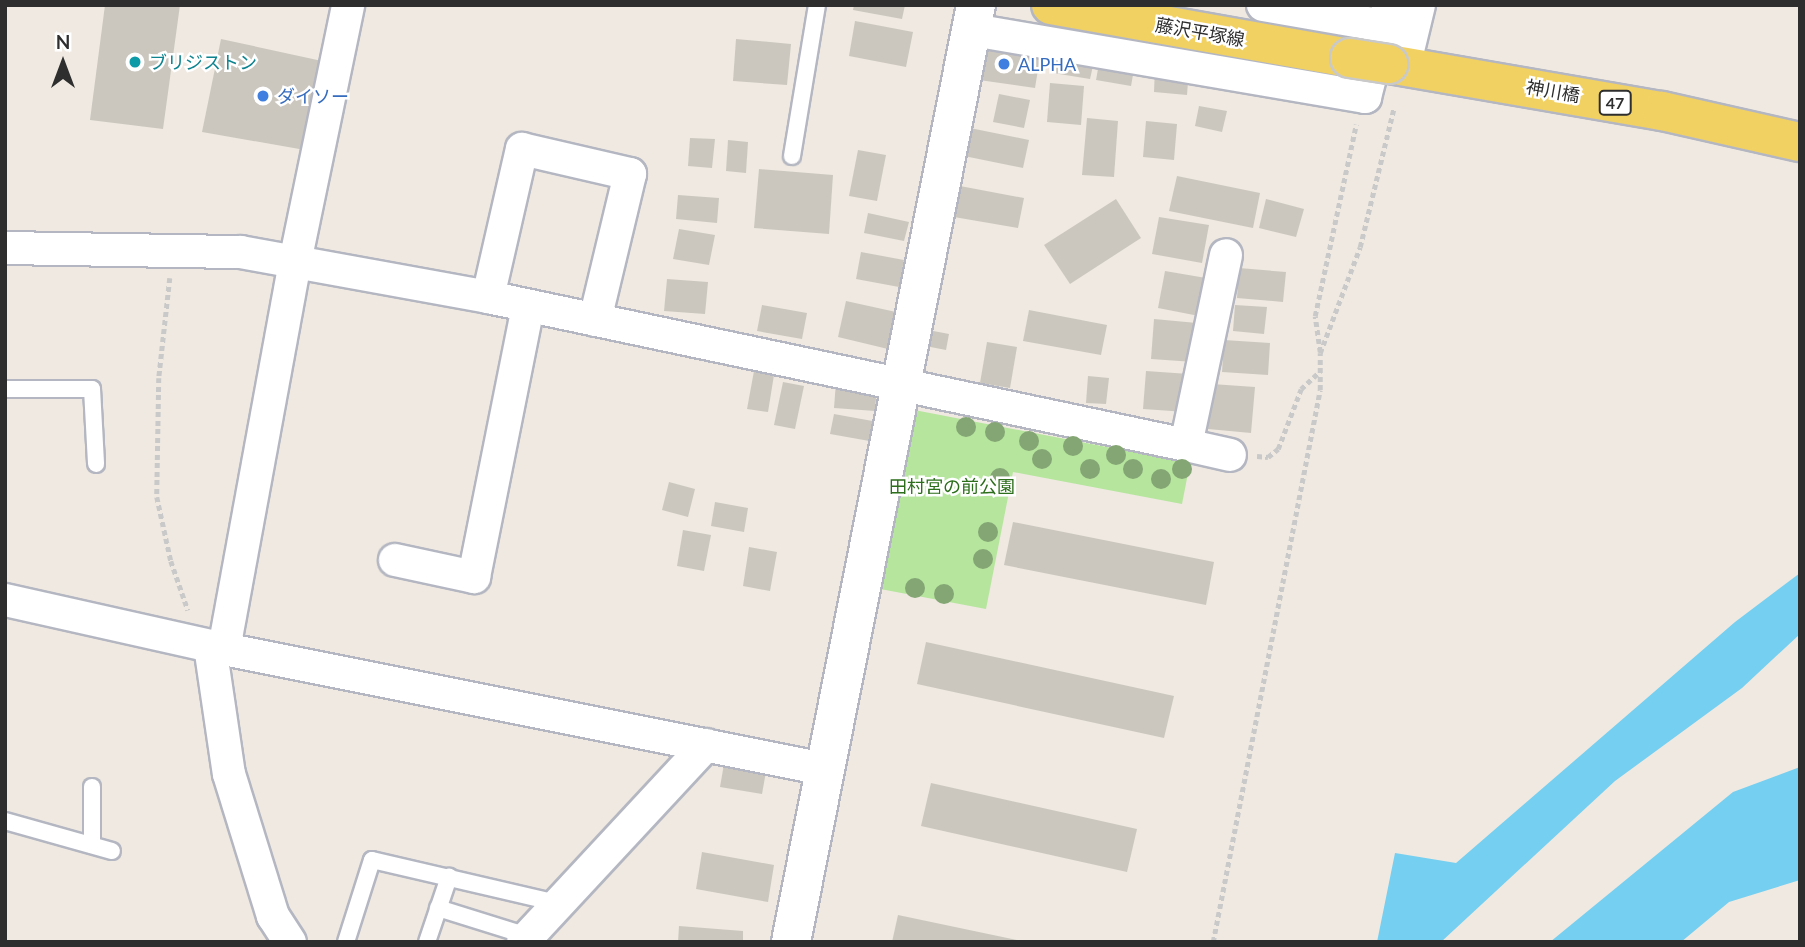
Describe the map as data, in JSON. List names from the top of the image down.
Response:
{
  "streets": {
    "main road": ["藤沢平塚線", "神川橋", "47"]
  },
  "crossings": [
    ["藤沢平塚線", "神川橋"]
  ],
  "parks": ["田村宮の前公園"],
  "places": ["ブリジストン", "ALPHA", "ダイソー"],
  "north": "top"
}
